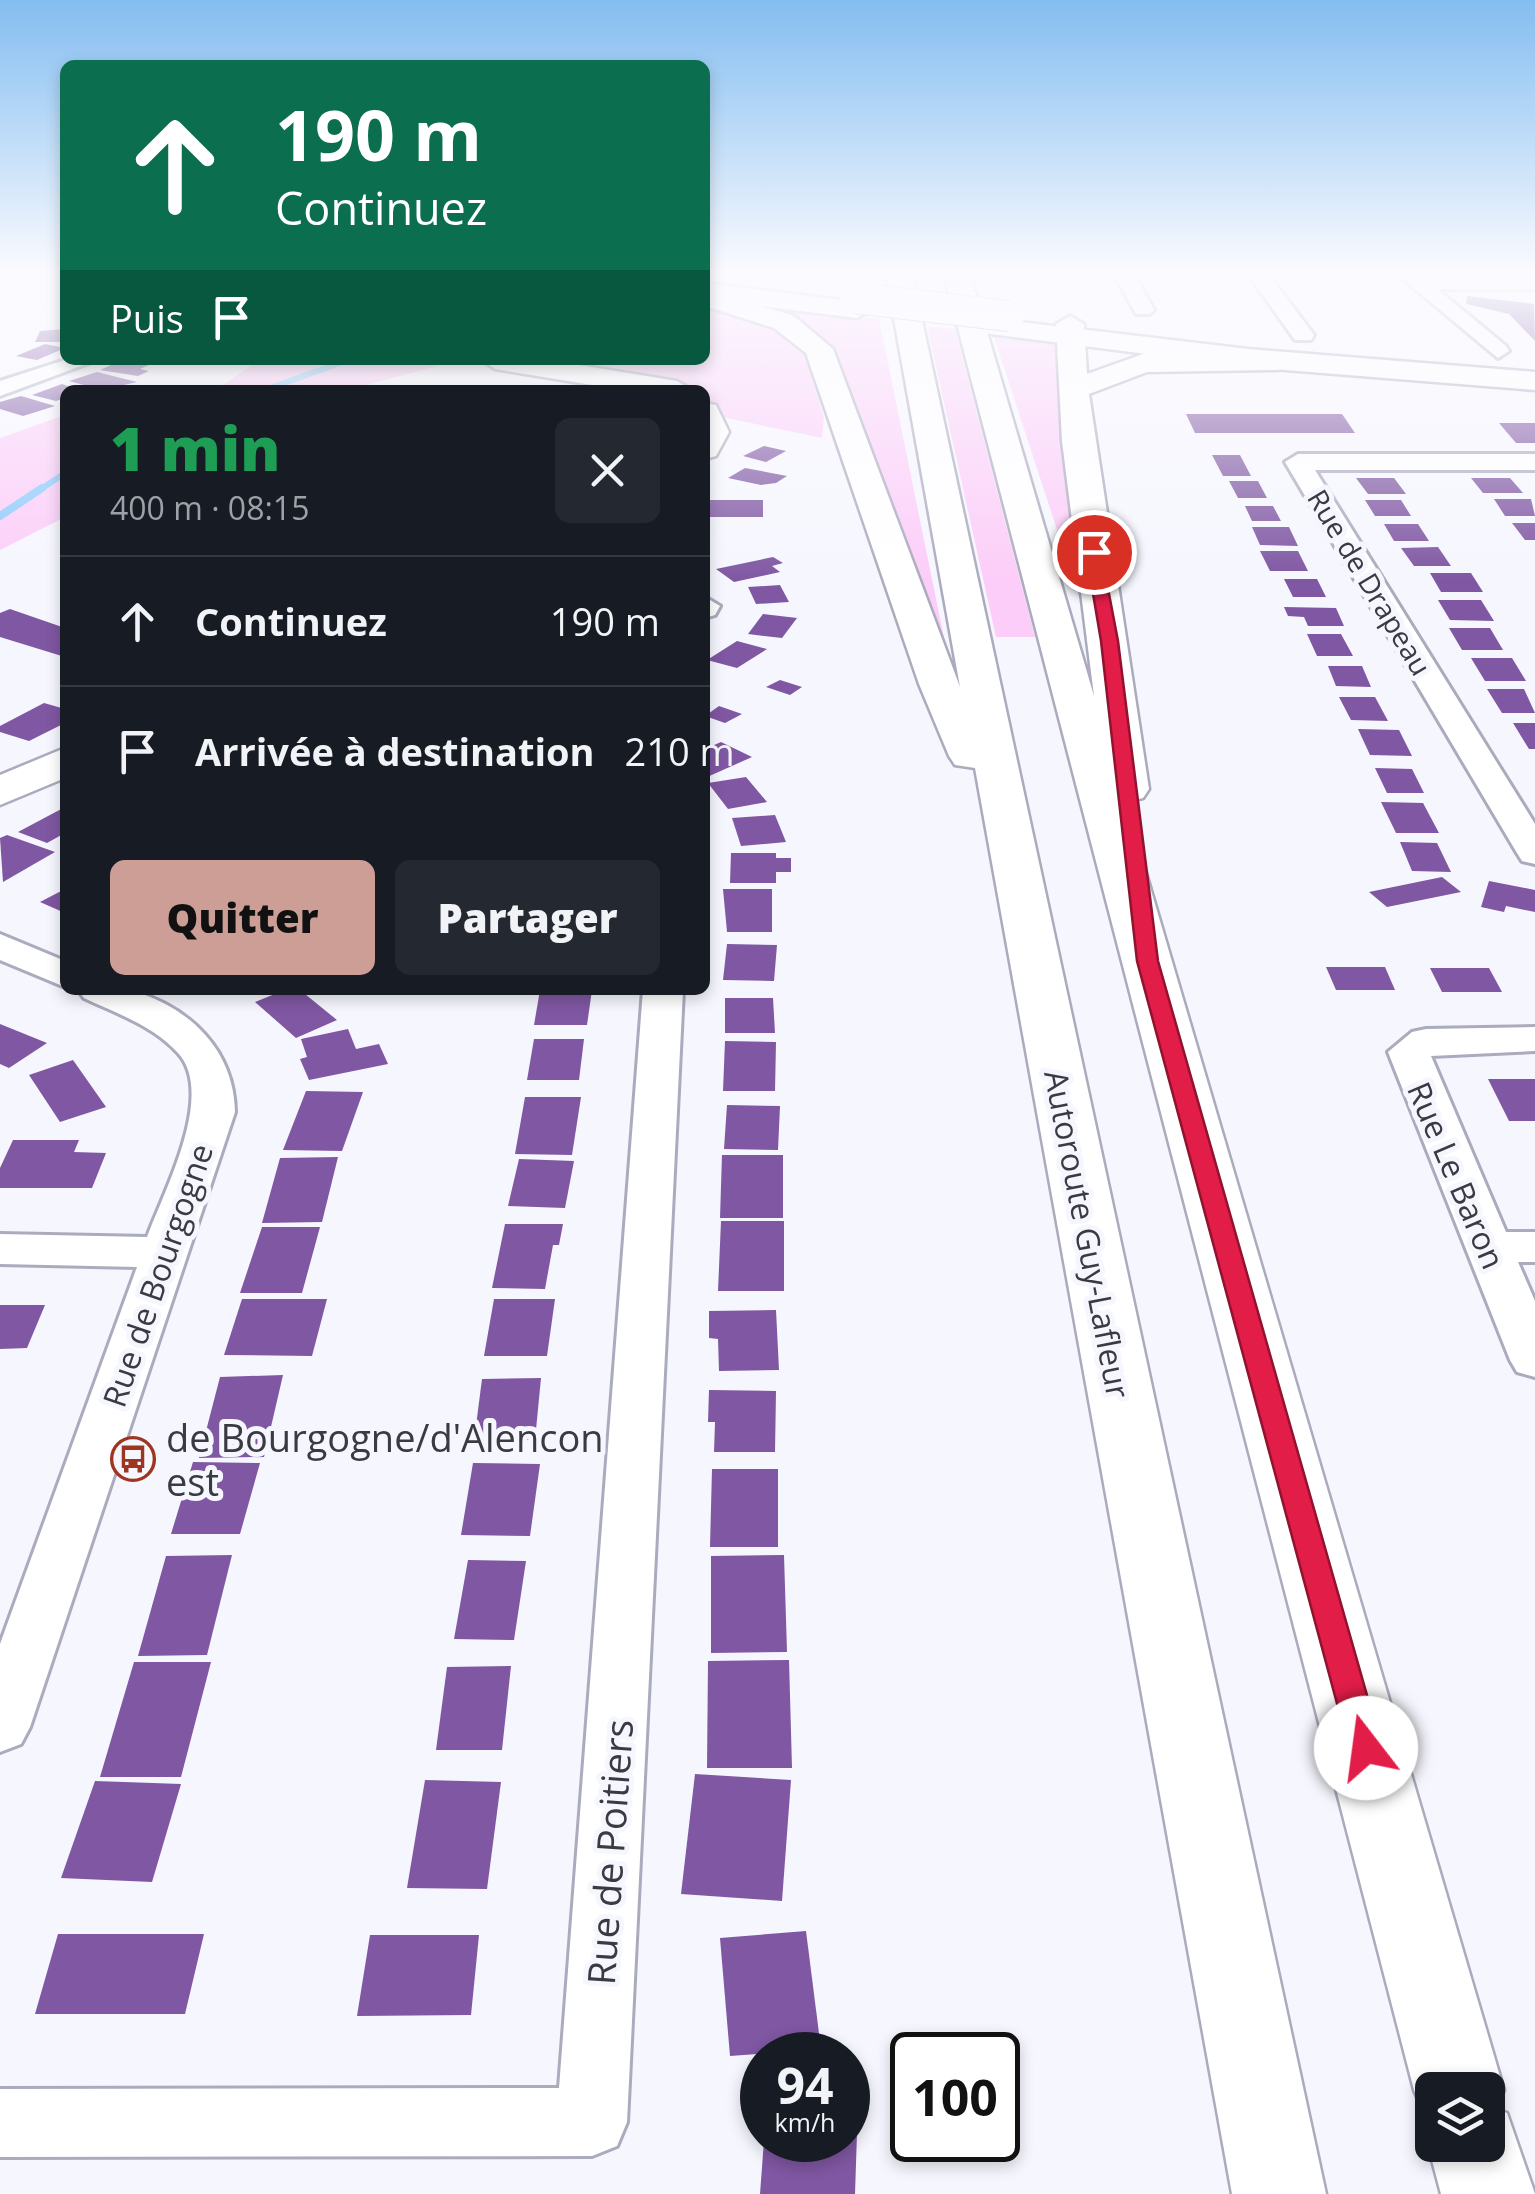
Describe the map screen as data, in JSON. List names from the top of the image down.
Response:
{
  "streets": {
    "main road": ["Autoroute Guy-Lafleur"],
    "street": [
      "Rue de Drapeau",
      "Rue Le Baron",
      "Rue de Bourgogne",
      "Rue de Poitiers"
    ]
  },
  "places": {
    "bus stop": ["de Bourgogne/d'Alencon est"]
  },
  "page": {
    "turn": ["190 m", "Continuez"],
    "then": "Puis",
    "heading": ["1 min", "400 m · 08:15"],
    "list": [
      {
        "name": "Continuez",
        "value": "190 m"
      },
      {
        "name": "Arrivée à destination",
        "value": "210 m"
      }
    ],
    "buttons": ["Quitter", "Partager"],
    "speed": "94 km/h",
    "limit": "100"
  }
}
